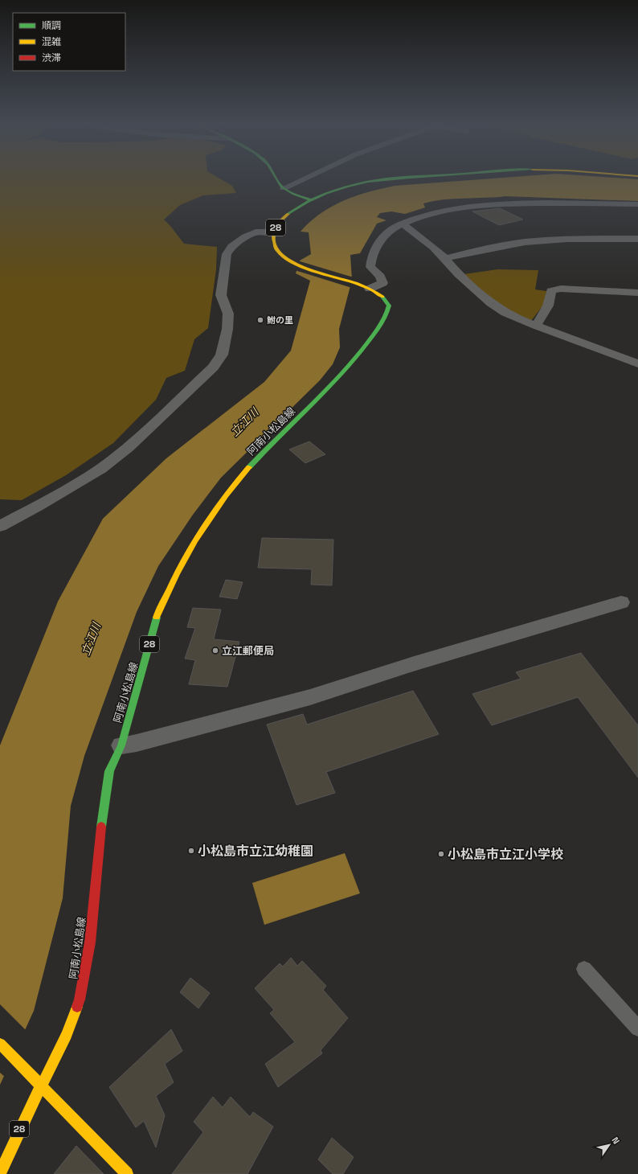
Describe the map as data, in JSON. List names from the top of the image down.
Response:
{
  "streets": {
    "main road": ["28", "阿南小松島線"]
  },
  "crossings": [
    ["28", "阿南小松島線"]
  ],
  "water": ["立江川"],
  "places": [
    "鮒の里",
    "立江郵便局",
    "小松島市立江幼稚園",
    "小松島市立江小学校"
  ],
  "legend": ["順調", "混雑", "渋滞"],
  "north": "top right"
}
